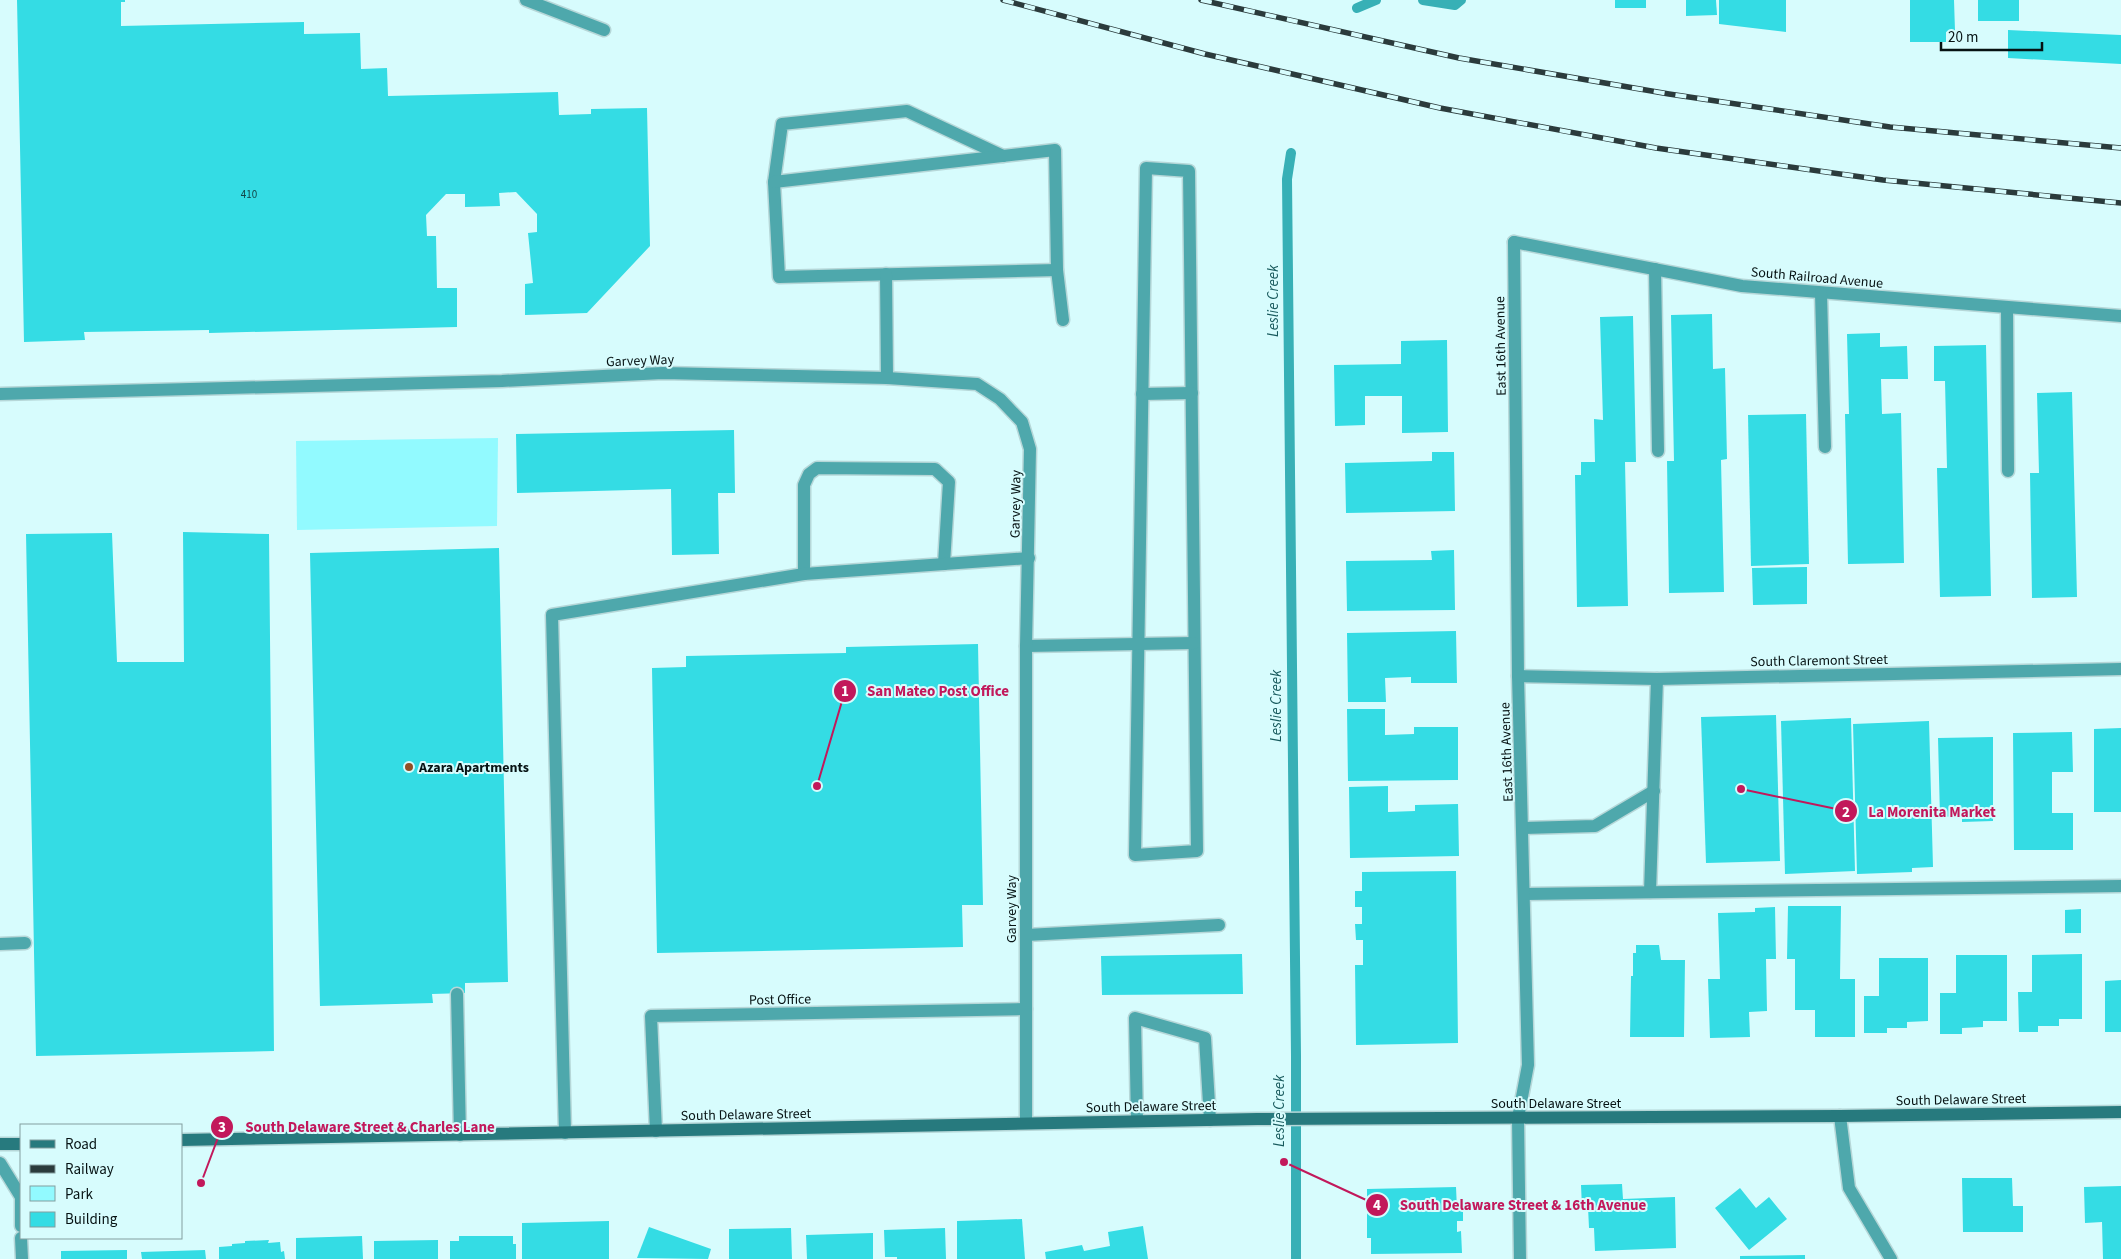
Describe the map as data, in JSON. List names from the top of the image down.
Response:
{
  "streets": {
    "main road": ["South Delaware Street"],
    "street": [
      "South Railroad Avenue",
      "East 16th Avenue",
      "Garvey Way",
      "South Claremont Street",
      "Post Office"
    ]
  },
  "crossings": [
    ["South Railroad Avenue", "East 16th Avenue"],
    ["East 16th Avenue", "South Claremont Street"],
    ["East 16th Avenue", "South Delaware Street"],
    ["Garvey Way", "Post Office"],
    ["Garvey Way", "South Delaware Street"],
    ["Post Office", "South Delaware Street"]
  ],
  "water": ["Leslie Creek"],
  "places": [
    "Azara Apartments",
    "San Mateo Post Office",
    "La Morenita Market",
    "South Delaware Street & 16th Avenue",
    "South Delaware Street & Charles Lane"
  ],
  "house_numbers": ["410"],
  "legend": [
    "Road",
    "Railway",
    "Park",
    "Building"
  ],
  "scale_bar": "20 m"
}
